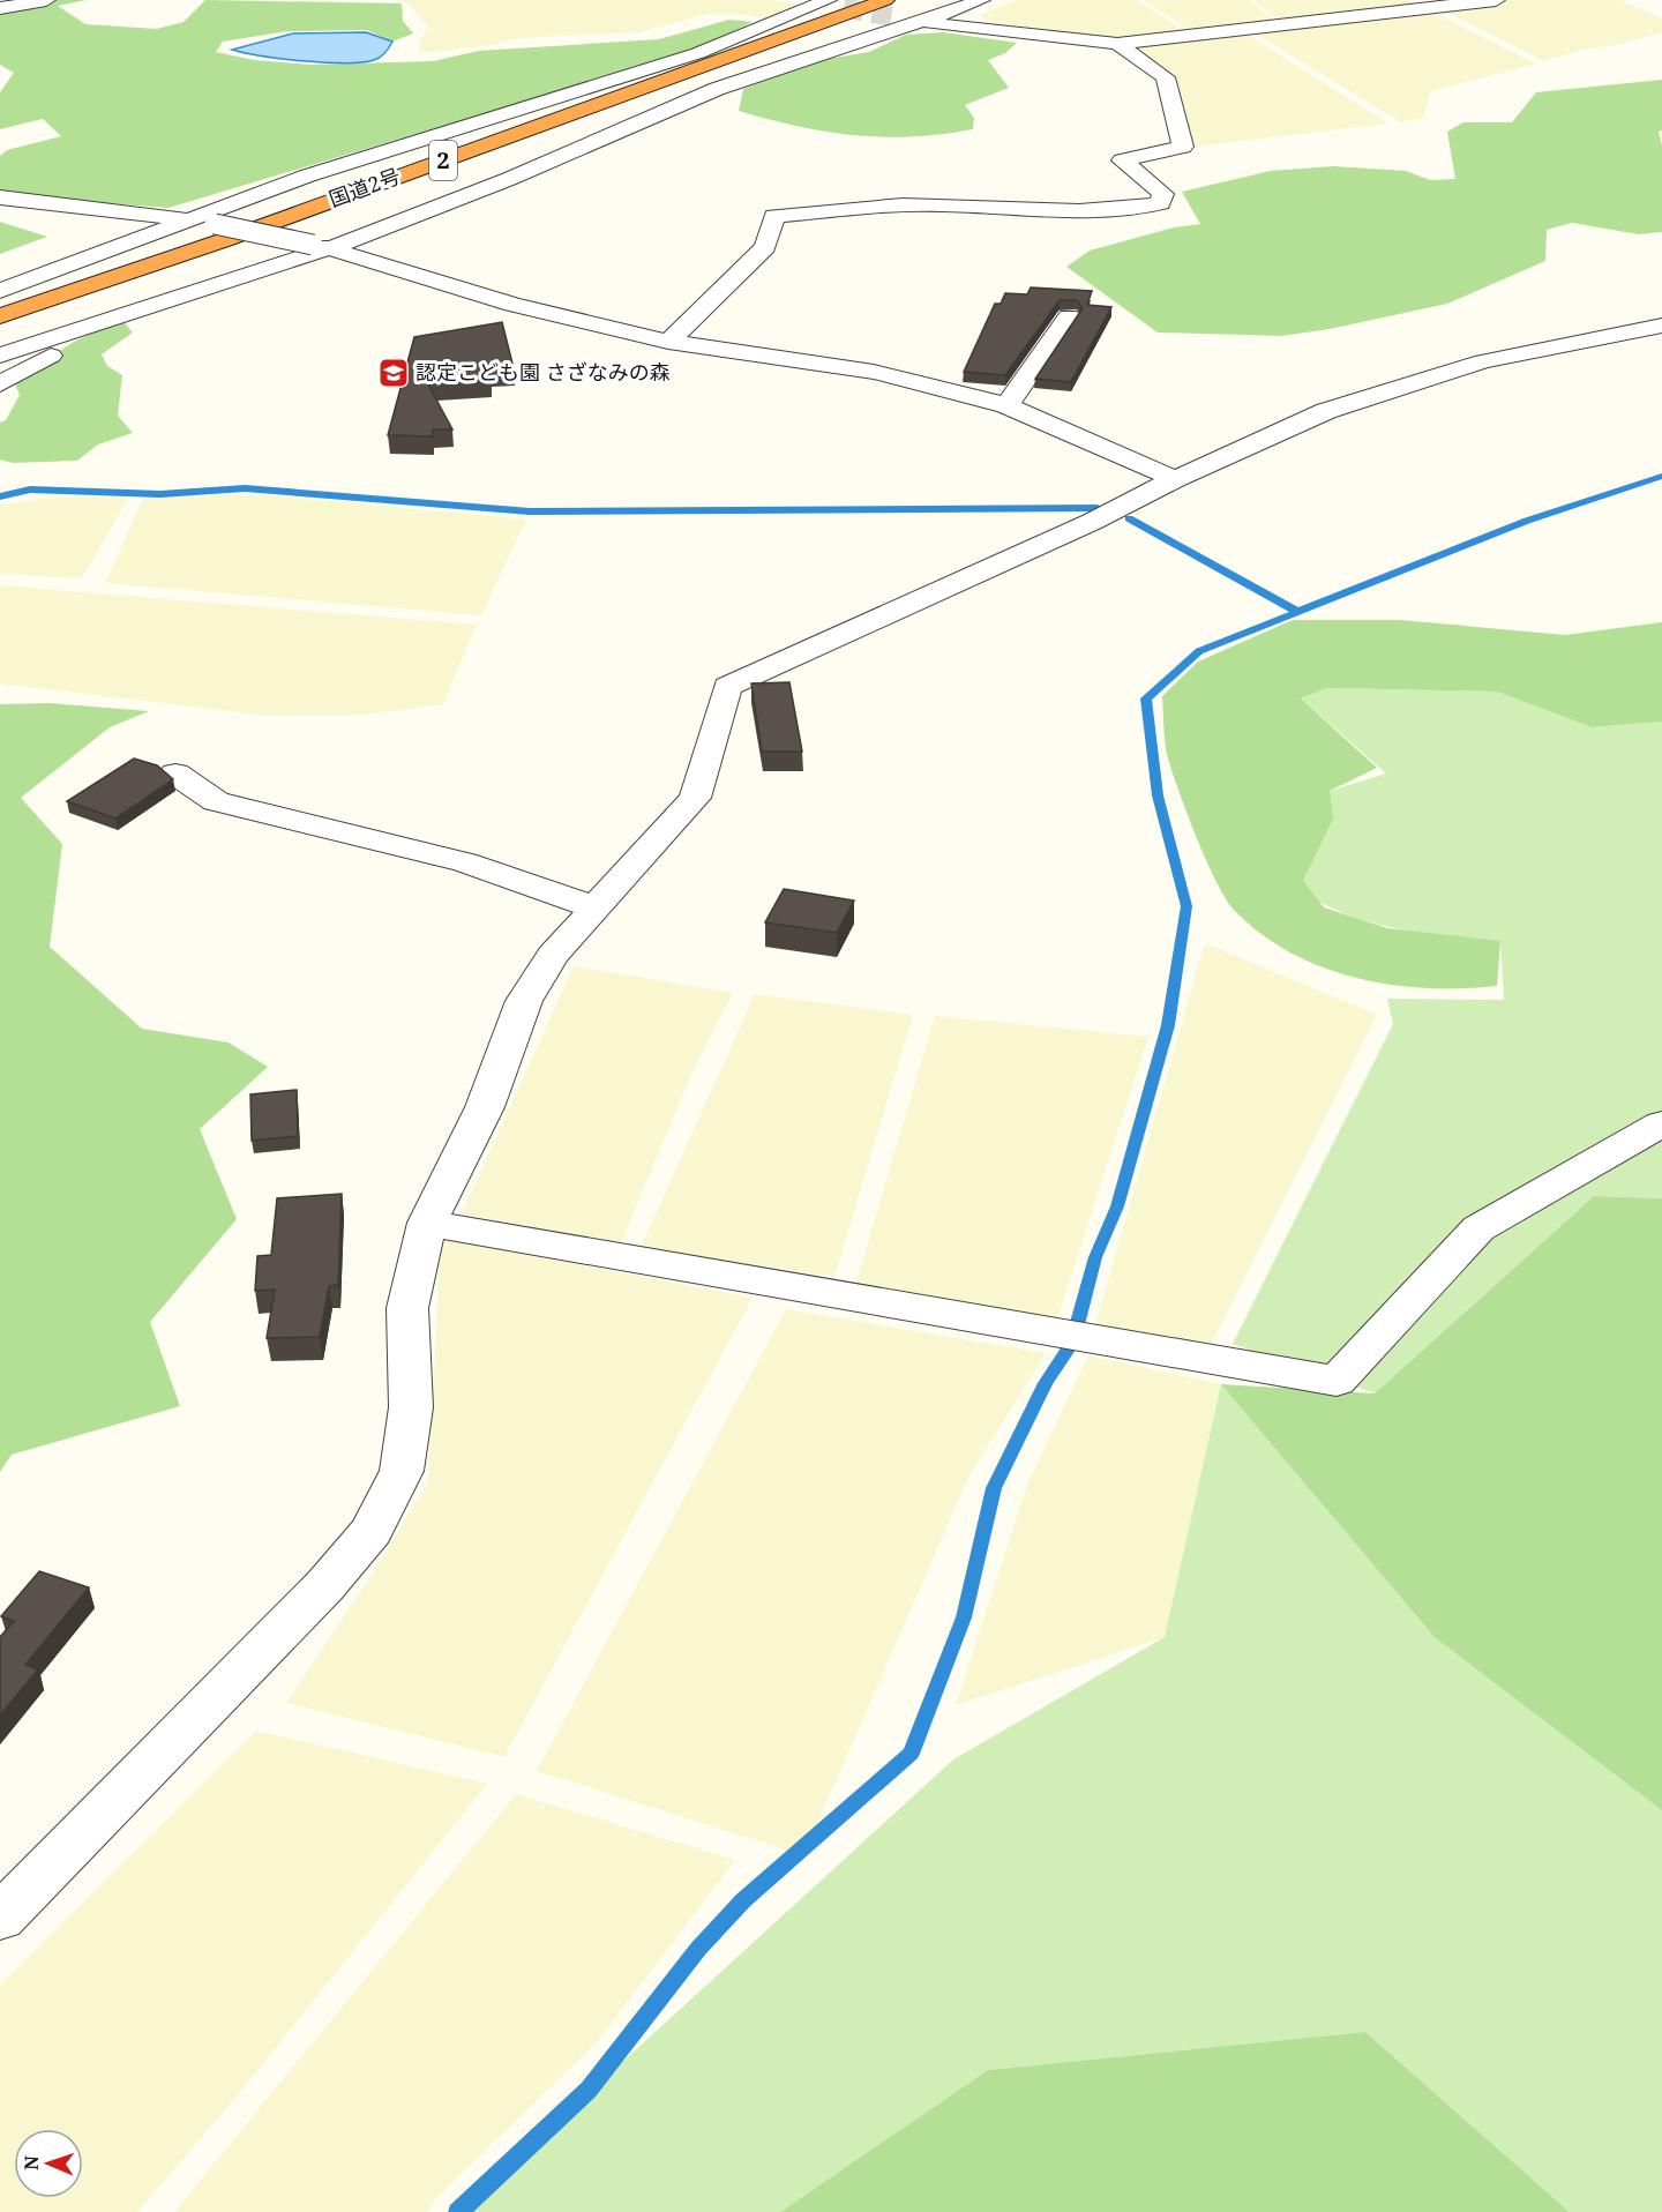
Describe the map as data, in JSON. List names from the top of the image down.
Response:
{
  "streets": {
    "highway": ["2", "国道2号"]
  },
  "places": {
    "school or university": ["認定こども園 さざなみの森"]
  },
  "north": "left"
}
